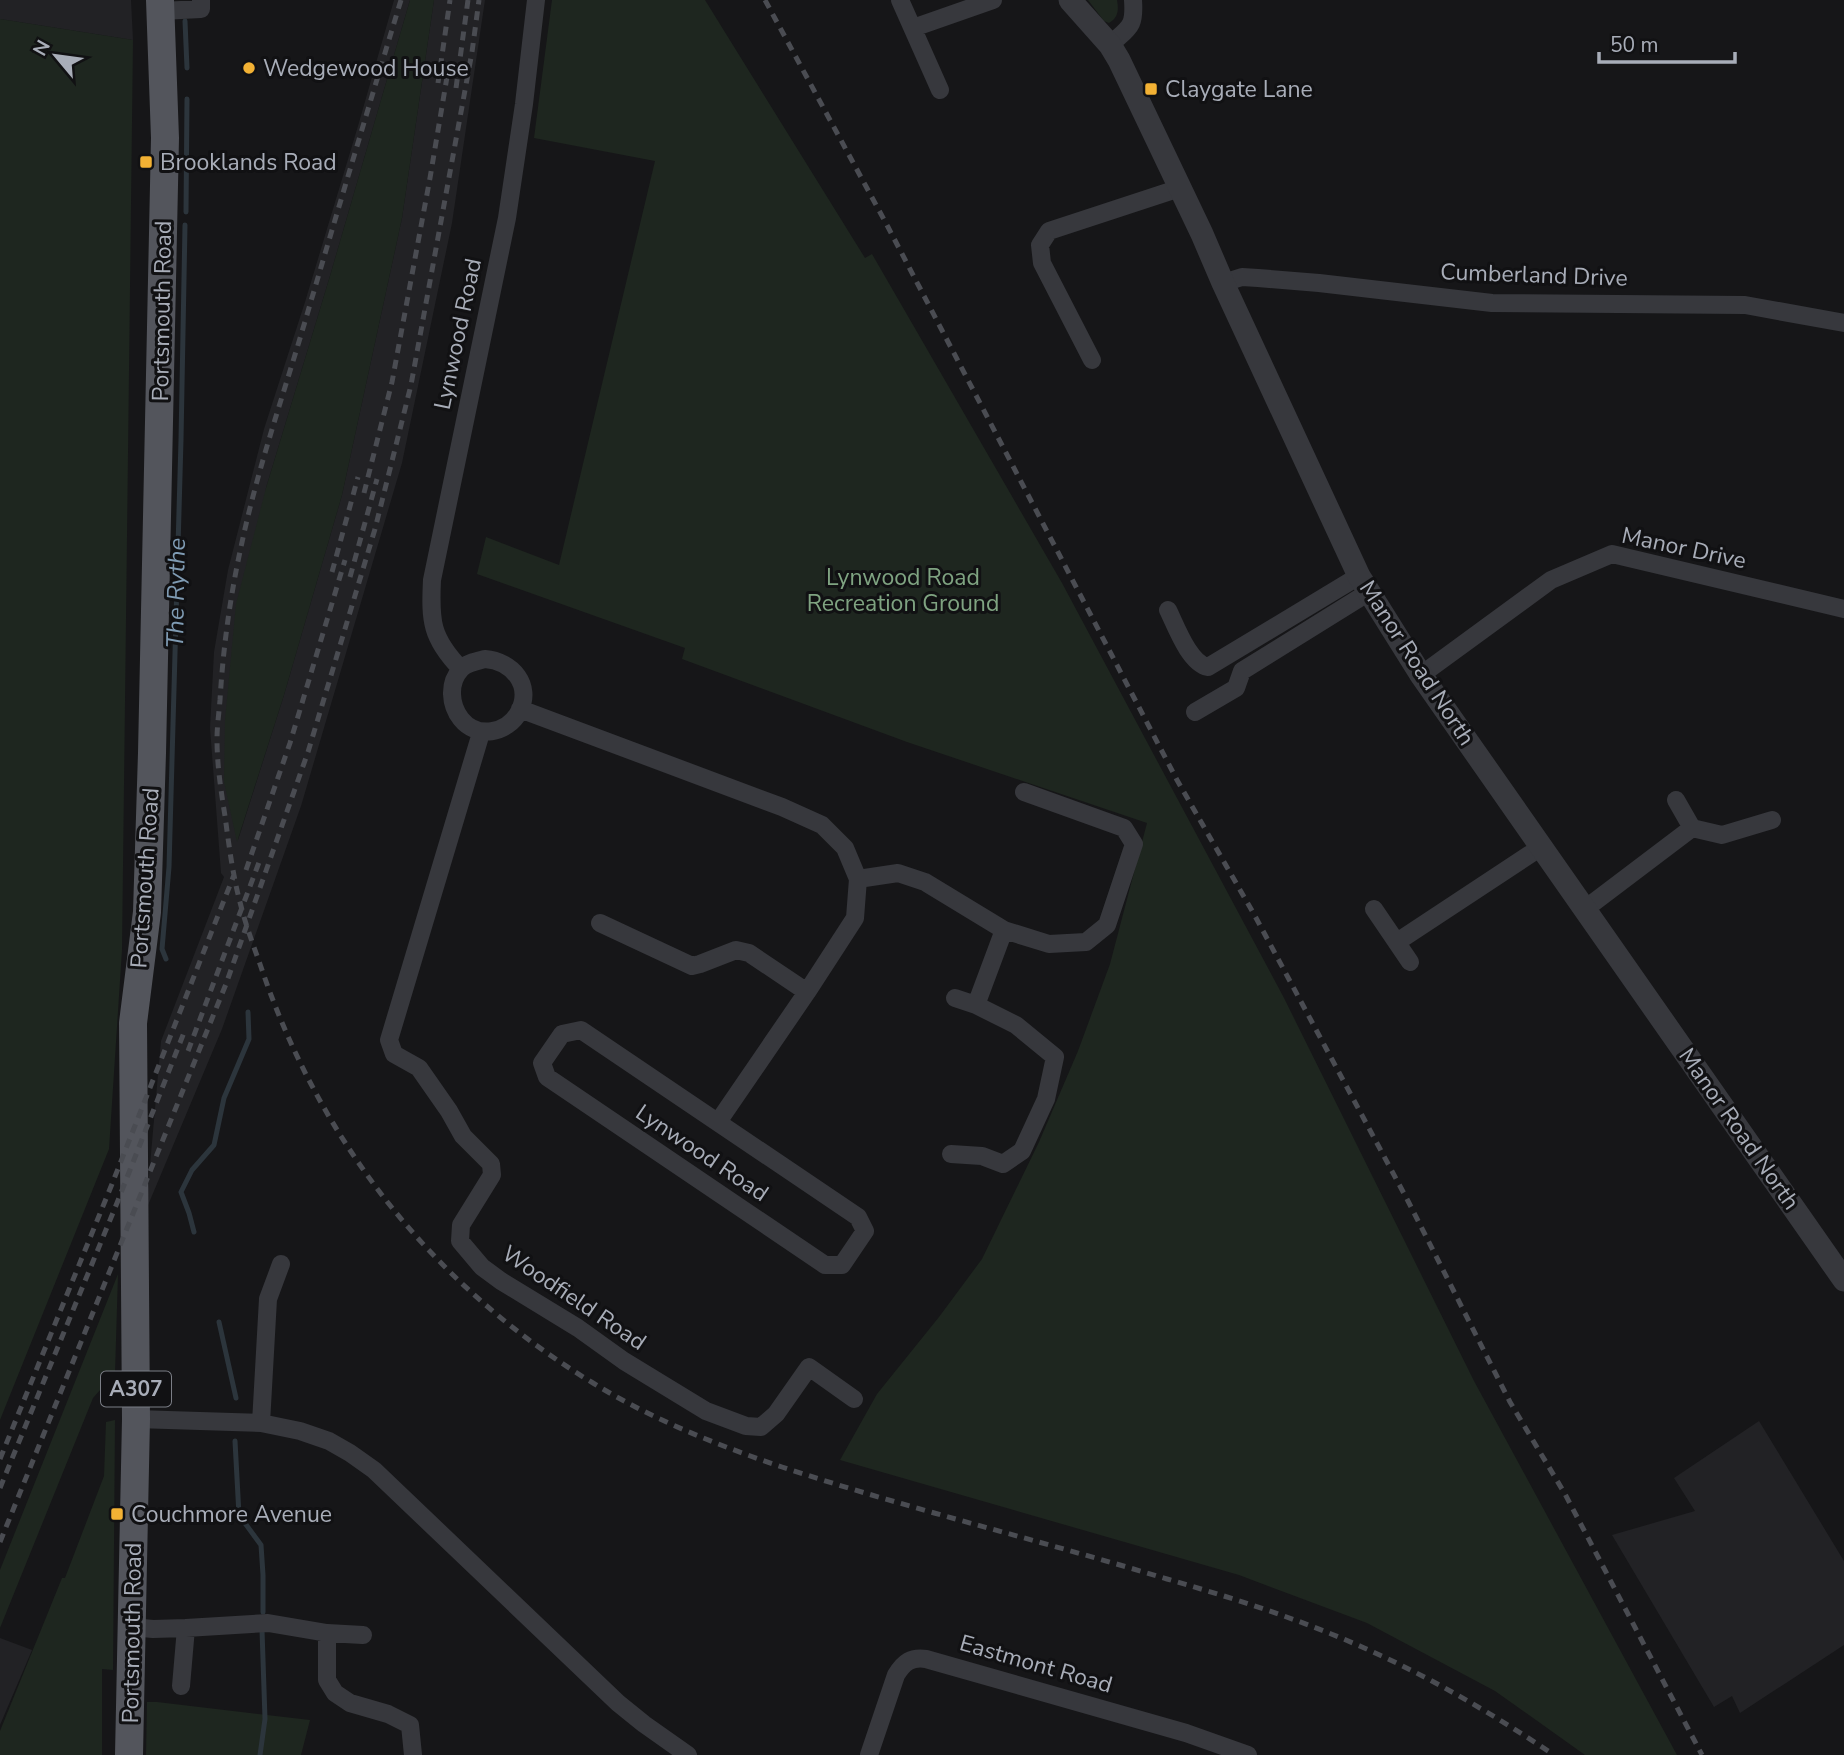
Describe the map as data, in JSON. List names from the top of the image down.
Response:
{
  "streets": {
    "main road": ["Portsmouth Road", "A307"],
    "street": [
      "Cumberland Drive",
      "Lynwood Road",
      "Manor Drive",
      "Manor Road North",
      "Woodfield Road",
      "Eastmont Road"
    ]
  },
  "crossings": [
    ["Cumberland Drive", "Manor Road North"],
    ["Lynwood Road", "Woodfield Road"],
    ["Manor Drive", "Manor Road North"]
  ],
  "water": ["The Rythe"],
  "parks": ["Lynwood Road Recreation Ground"],
  "places": {
    "other": ["Wedgewood House"],
    "transit": ["Claygate Lane", "Brooklands Road", "Couchmore Avenue"]
  },
  "scale_bar": "50 m",
  "north": "top left"
}
